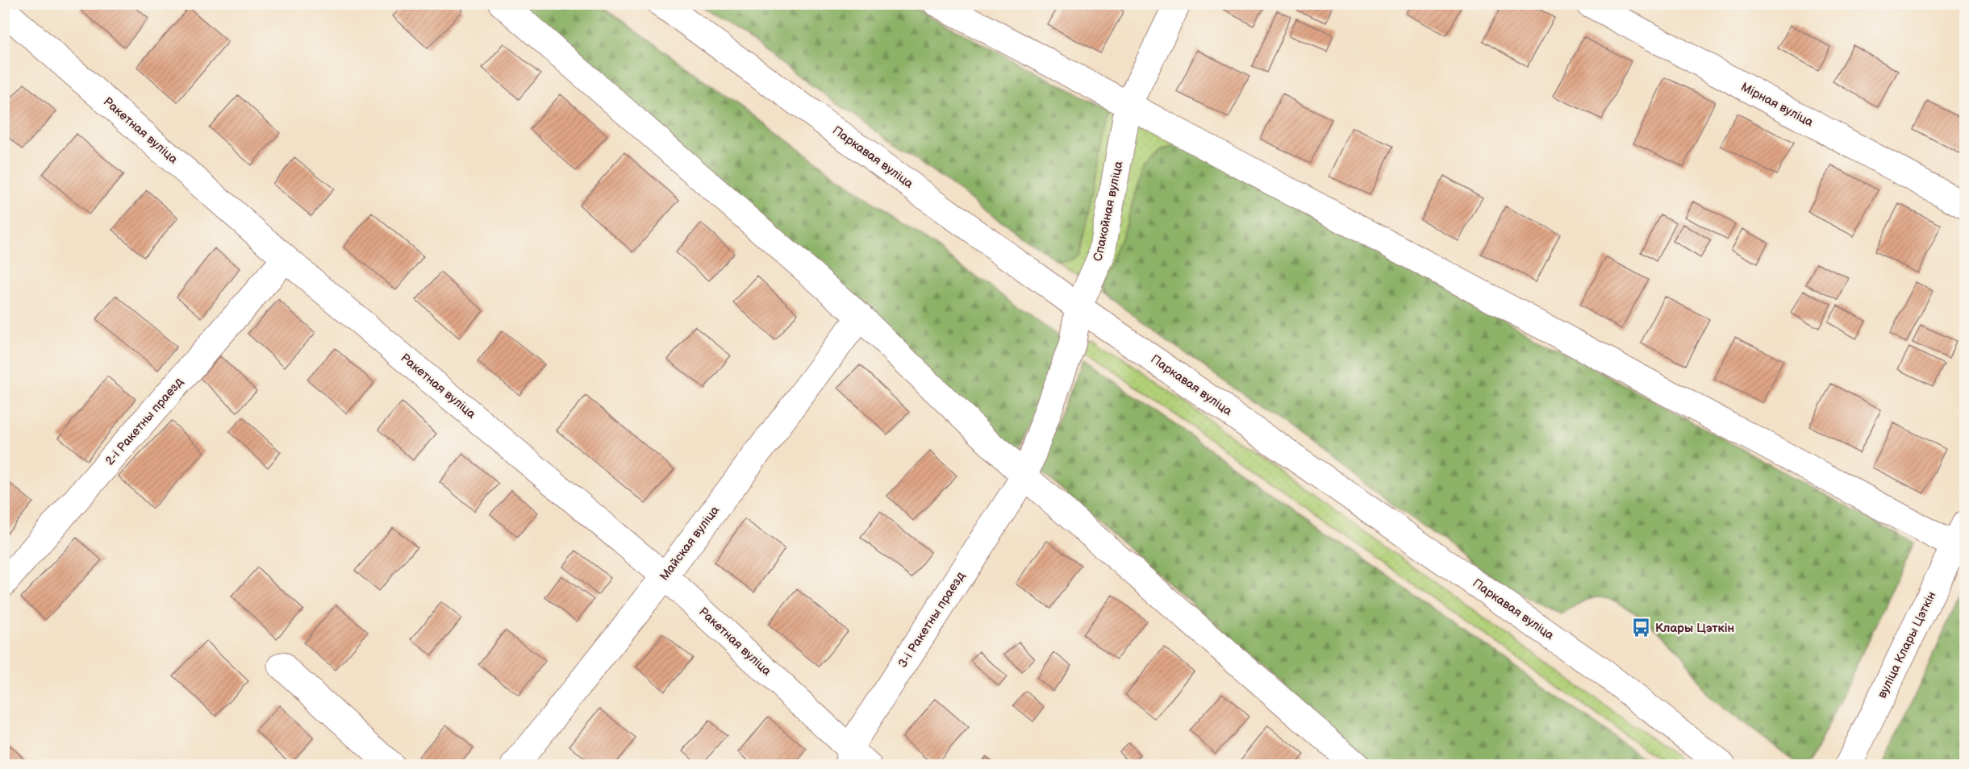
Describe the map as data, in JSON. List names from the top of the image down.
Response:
{
  "streets": {
    "street": [
      "Мірная вуліца",
      "Ракетная вуліца",
      "Паркавая вуліца",
      "Спакойная вуліца",
      "2-і Ракетны праезд",
      "Майская вуліца",
      "3-і Ракетны праезд",
      "вуліца Клары Цэткін"
    ]
  },
  "crossings": [
    ["Ракетная вуліца", "2-і Ракетны праезд"],
    ["Ракетная вуліца", "Майская вуліца"],
    ["Ракетная вуліца", "3-і Ракетны праезд"],
    ["Паркавая вуліца", "Спакойная вуліца"],
    ["Спакойная вуліца", "3-і Ракетны праезд"]
  ],
  "places": {
    "bus stop": ["Клары Цэткін"]
  }
}
